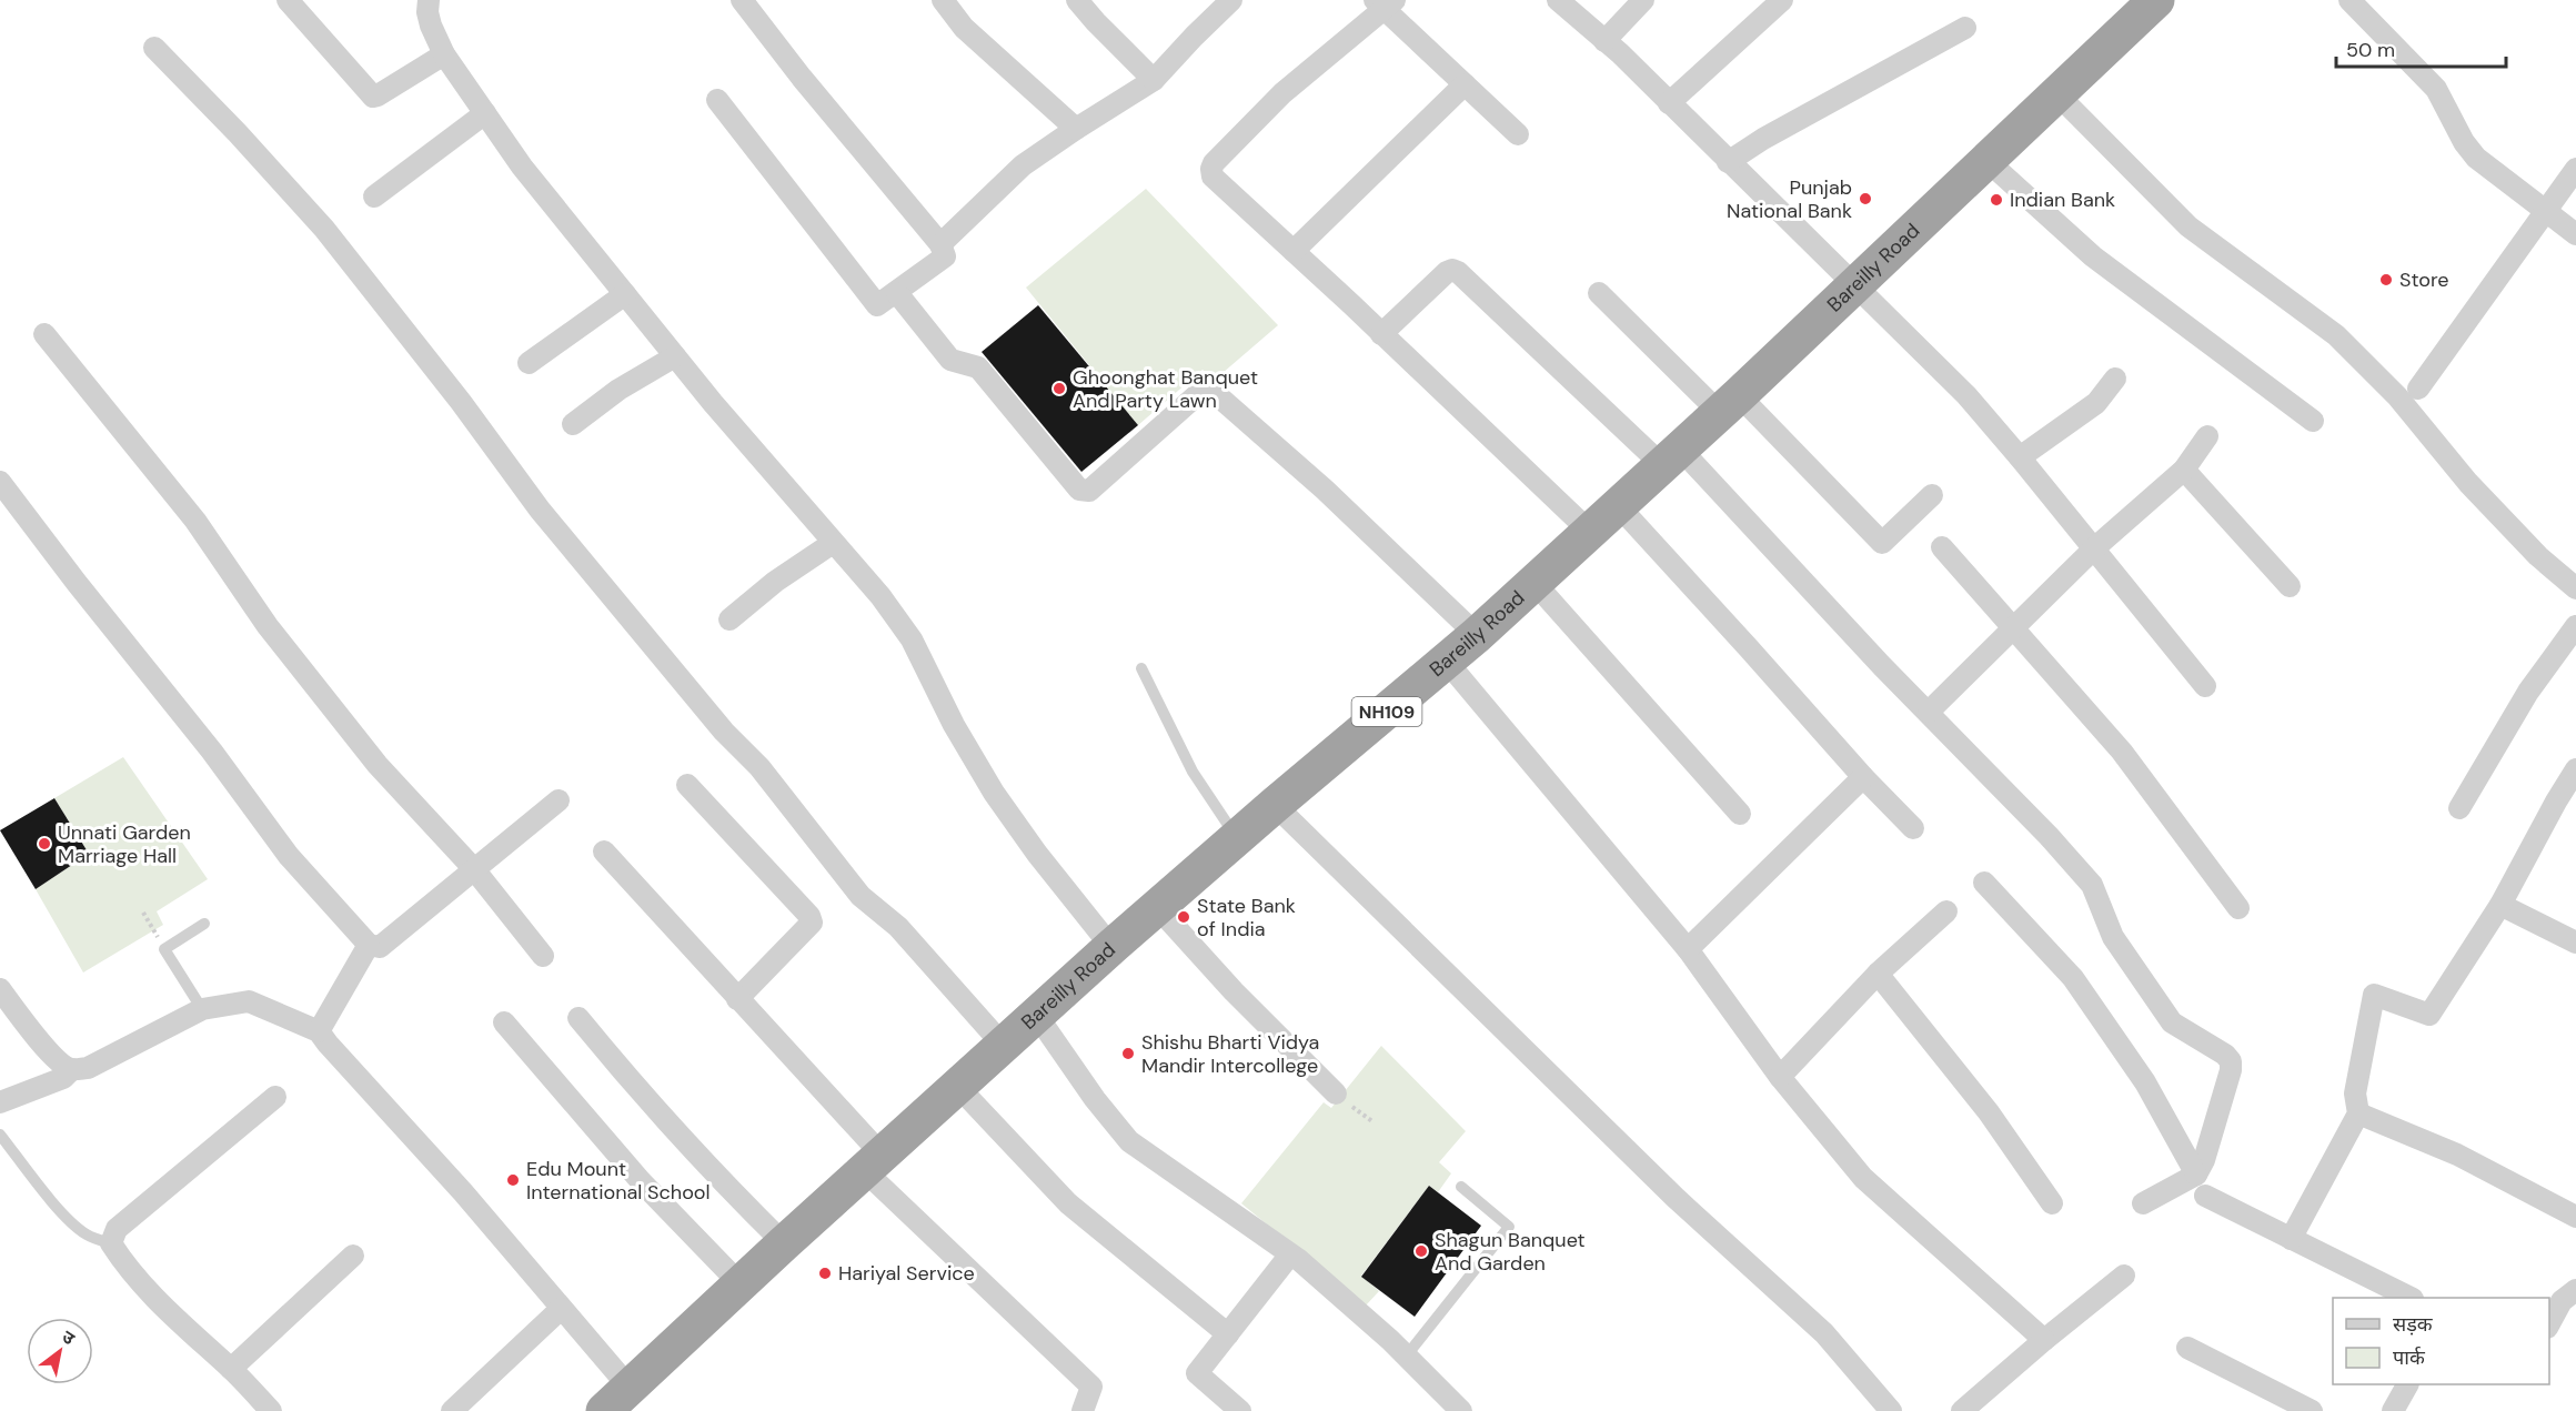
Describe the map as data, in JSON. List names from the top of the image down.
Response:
{
  "streets": {
    "highway": ["Bareilly Road", "NH109"]
  },
  "places": [
    "Punjab National Bank",
    "Indian Bank",
    "Store",
    "Ghoonghat Banquet And Party Lawn",
    "Unnati Garden Marriage Hall",
    "State Bank of India",
    "Shishu Bharti Vidya Mandir Intercollege",
    "Edu Mount International School",
    "Shagun Banquet And Garden",
    "Hariyal Service"
  ],
  "legend": ["सड़क", "पार्क"],
  "scale_bar": "50 m",
  "north": "top right"
}
